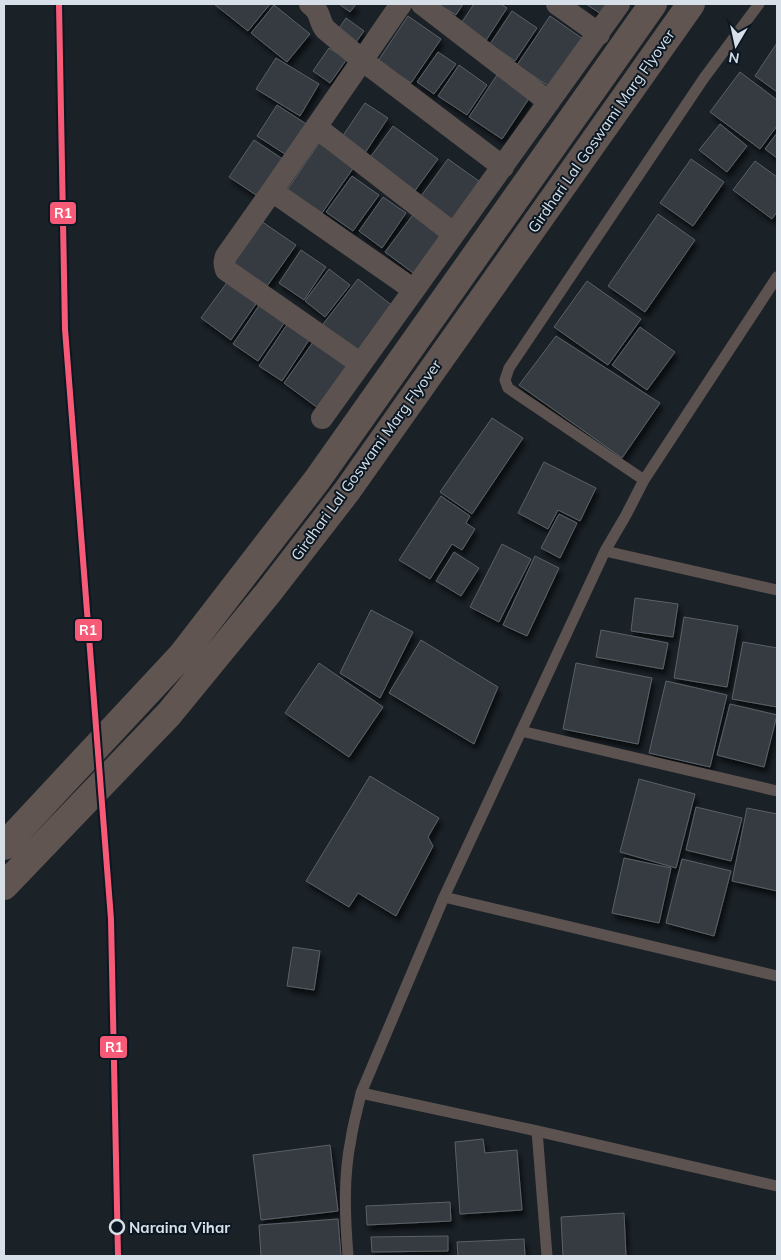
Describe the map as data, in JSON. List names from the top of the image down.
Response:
{
  "streets": {
    "main road": ["Girdhari Lal Goswami Marg Flyover"]
  },
  "places": ["Naraina Vihar"],
  "lines": ["transit line R1"],
  "north": "bottom"
}
